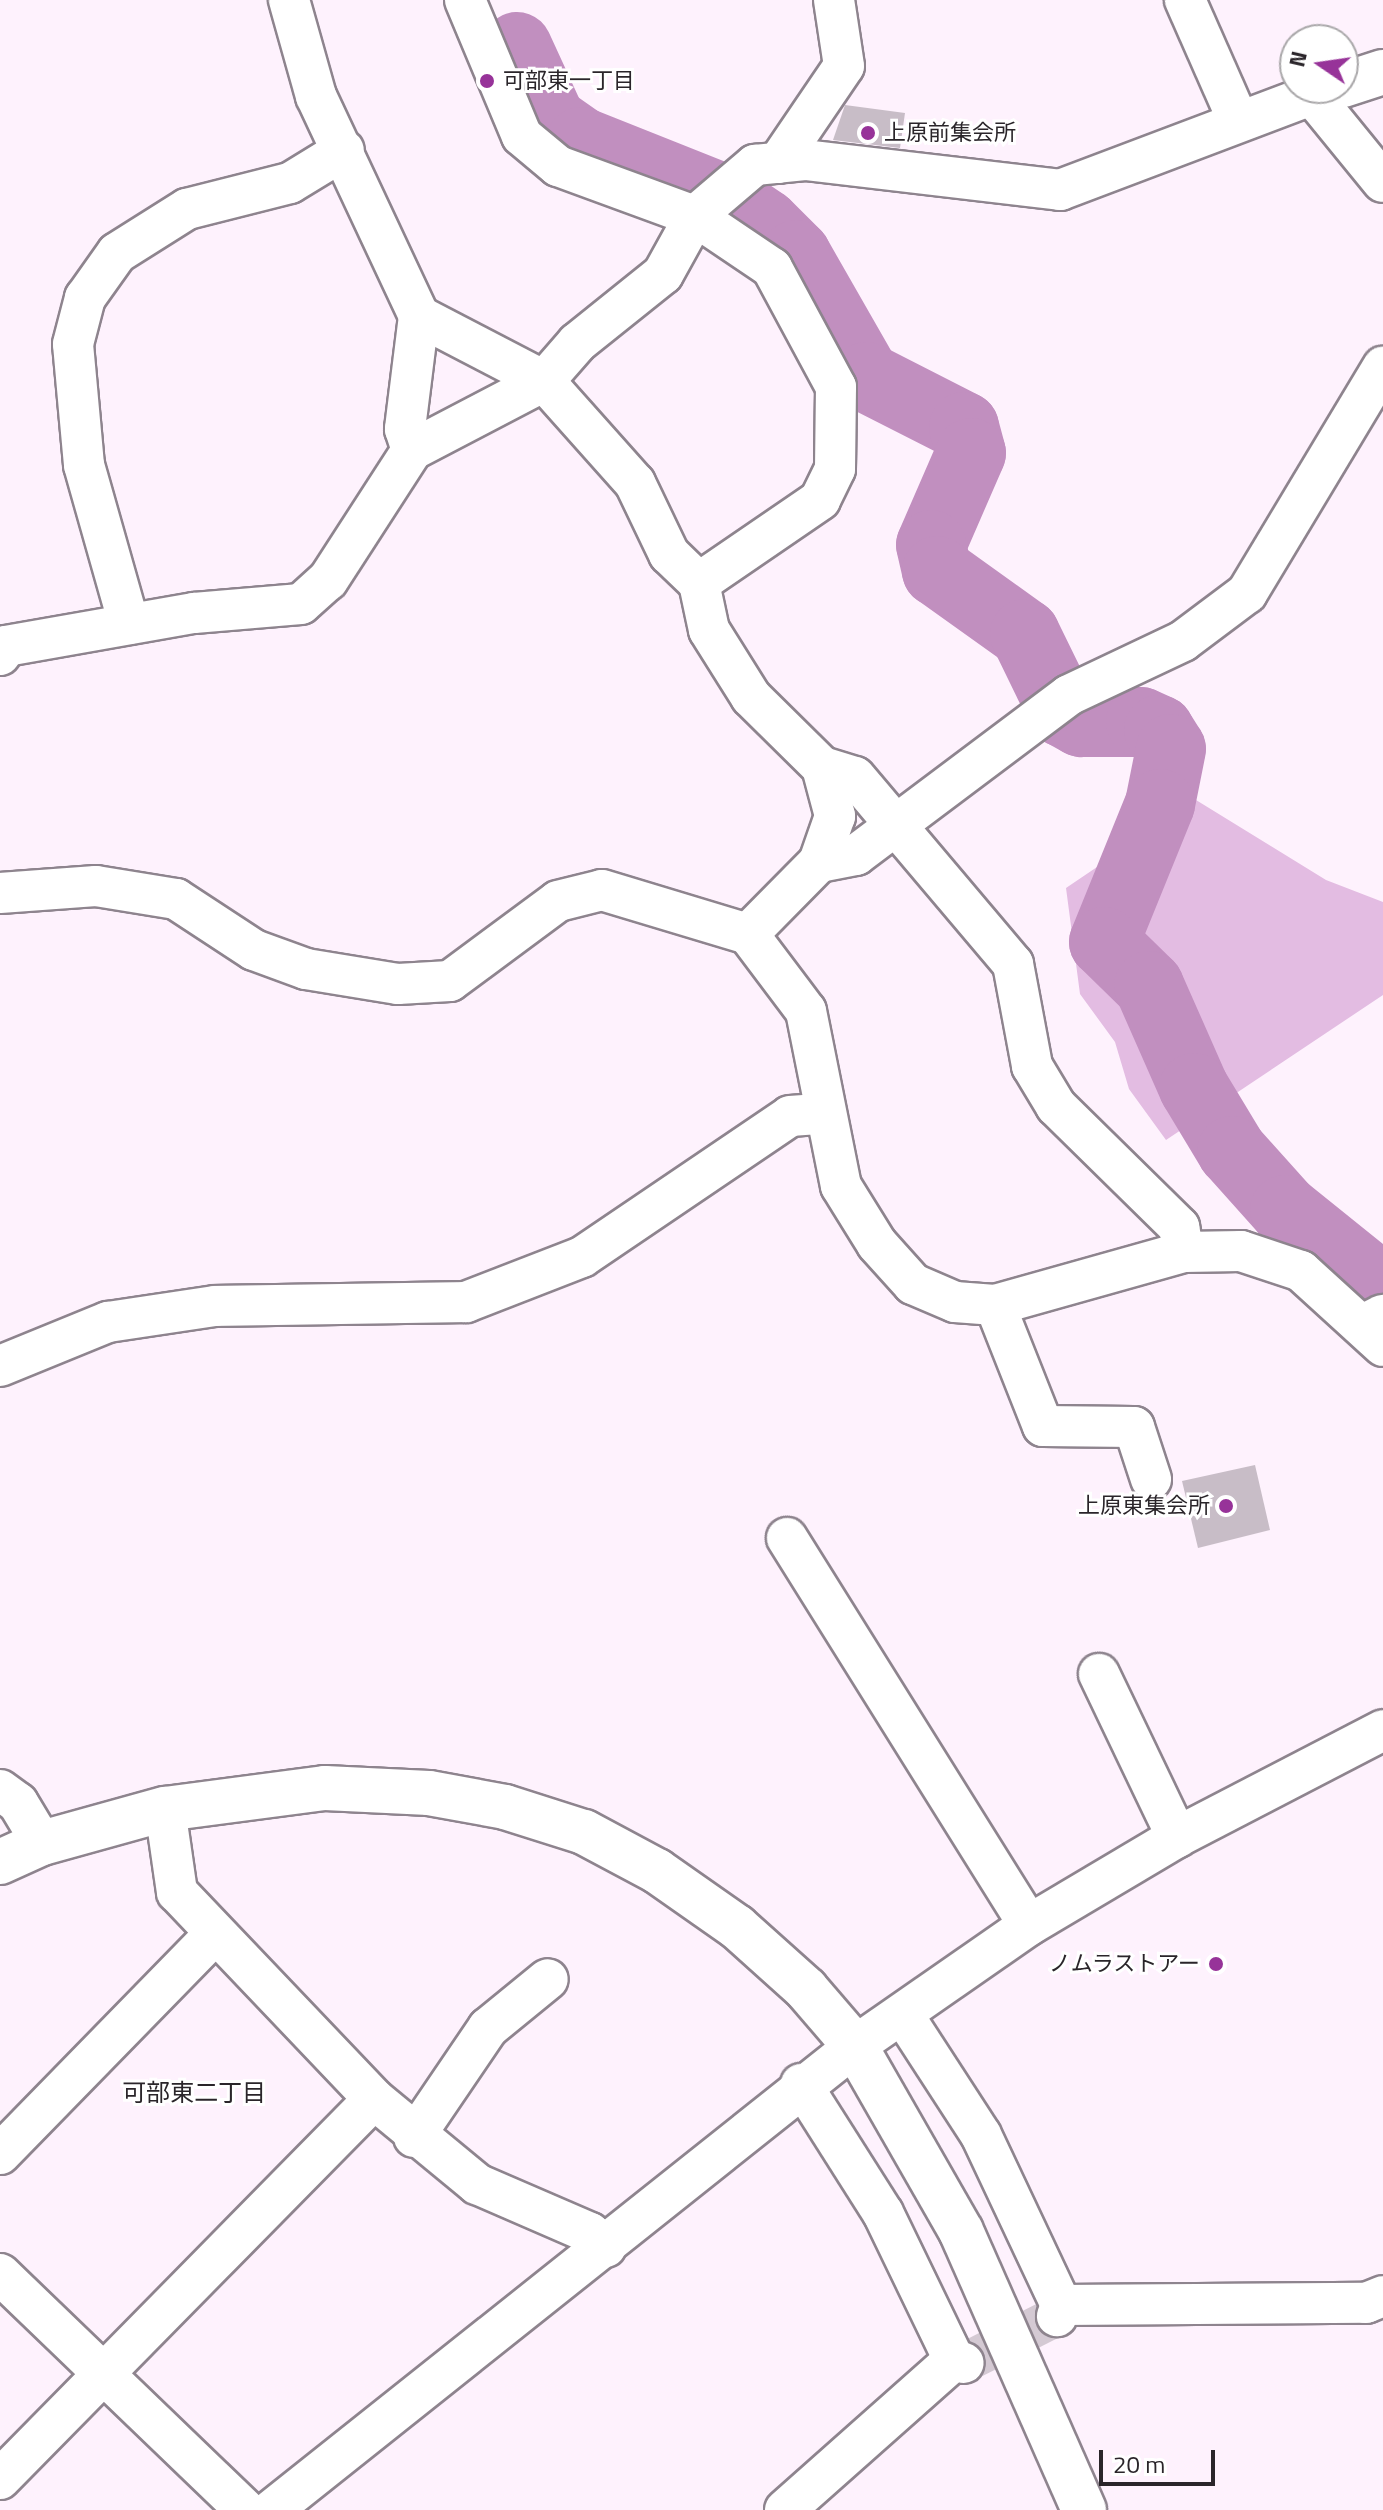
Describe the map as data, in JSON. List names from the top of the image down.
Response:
{
  "districts": ["可部東二丁目"],
  "places": [
    "可部東一丁目",
    "上原前集会所",
    "上原東集会所",
    "ノムラストアー"
  ],
  "scale_bar": "20 m",
  "north": "left"
}
